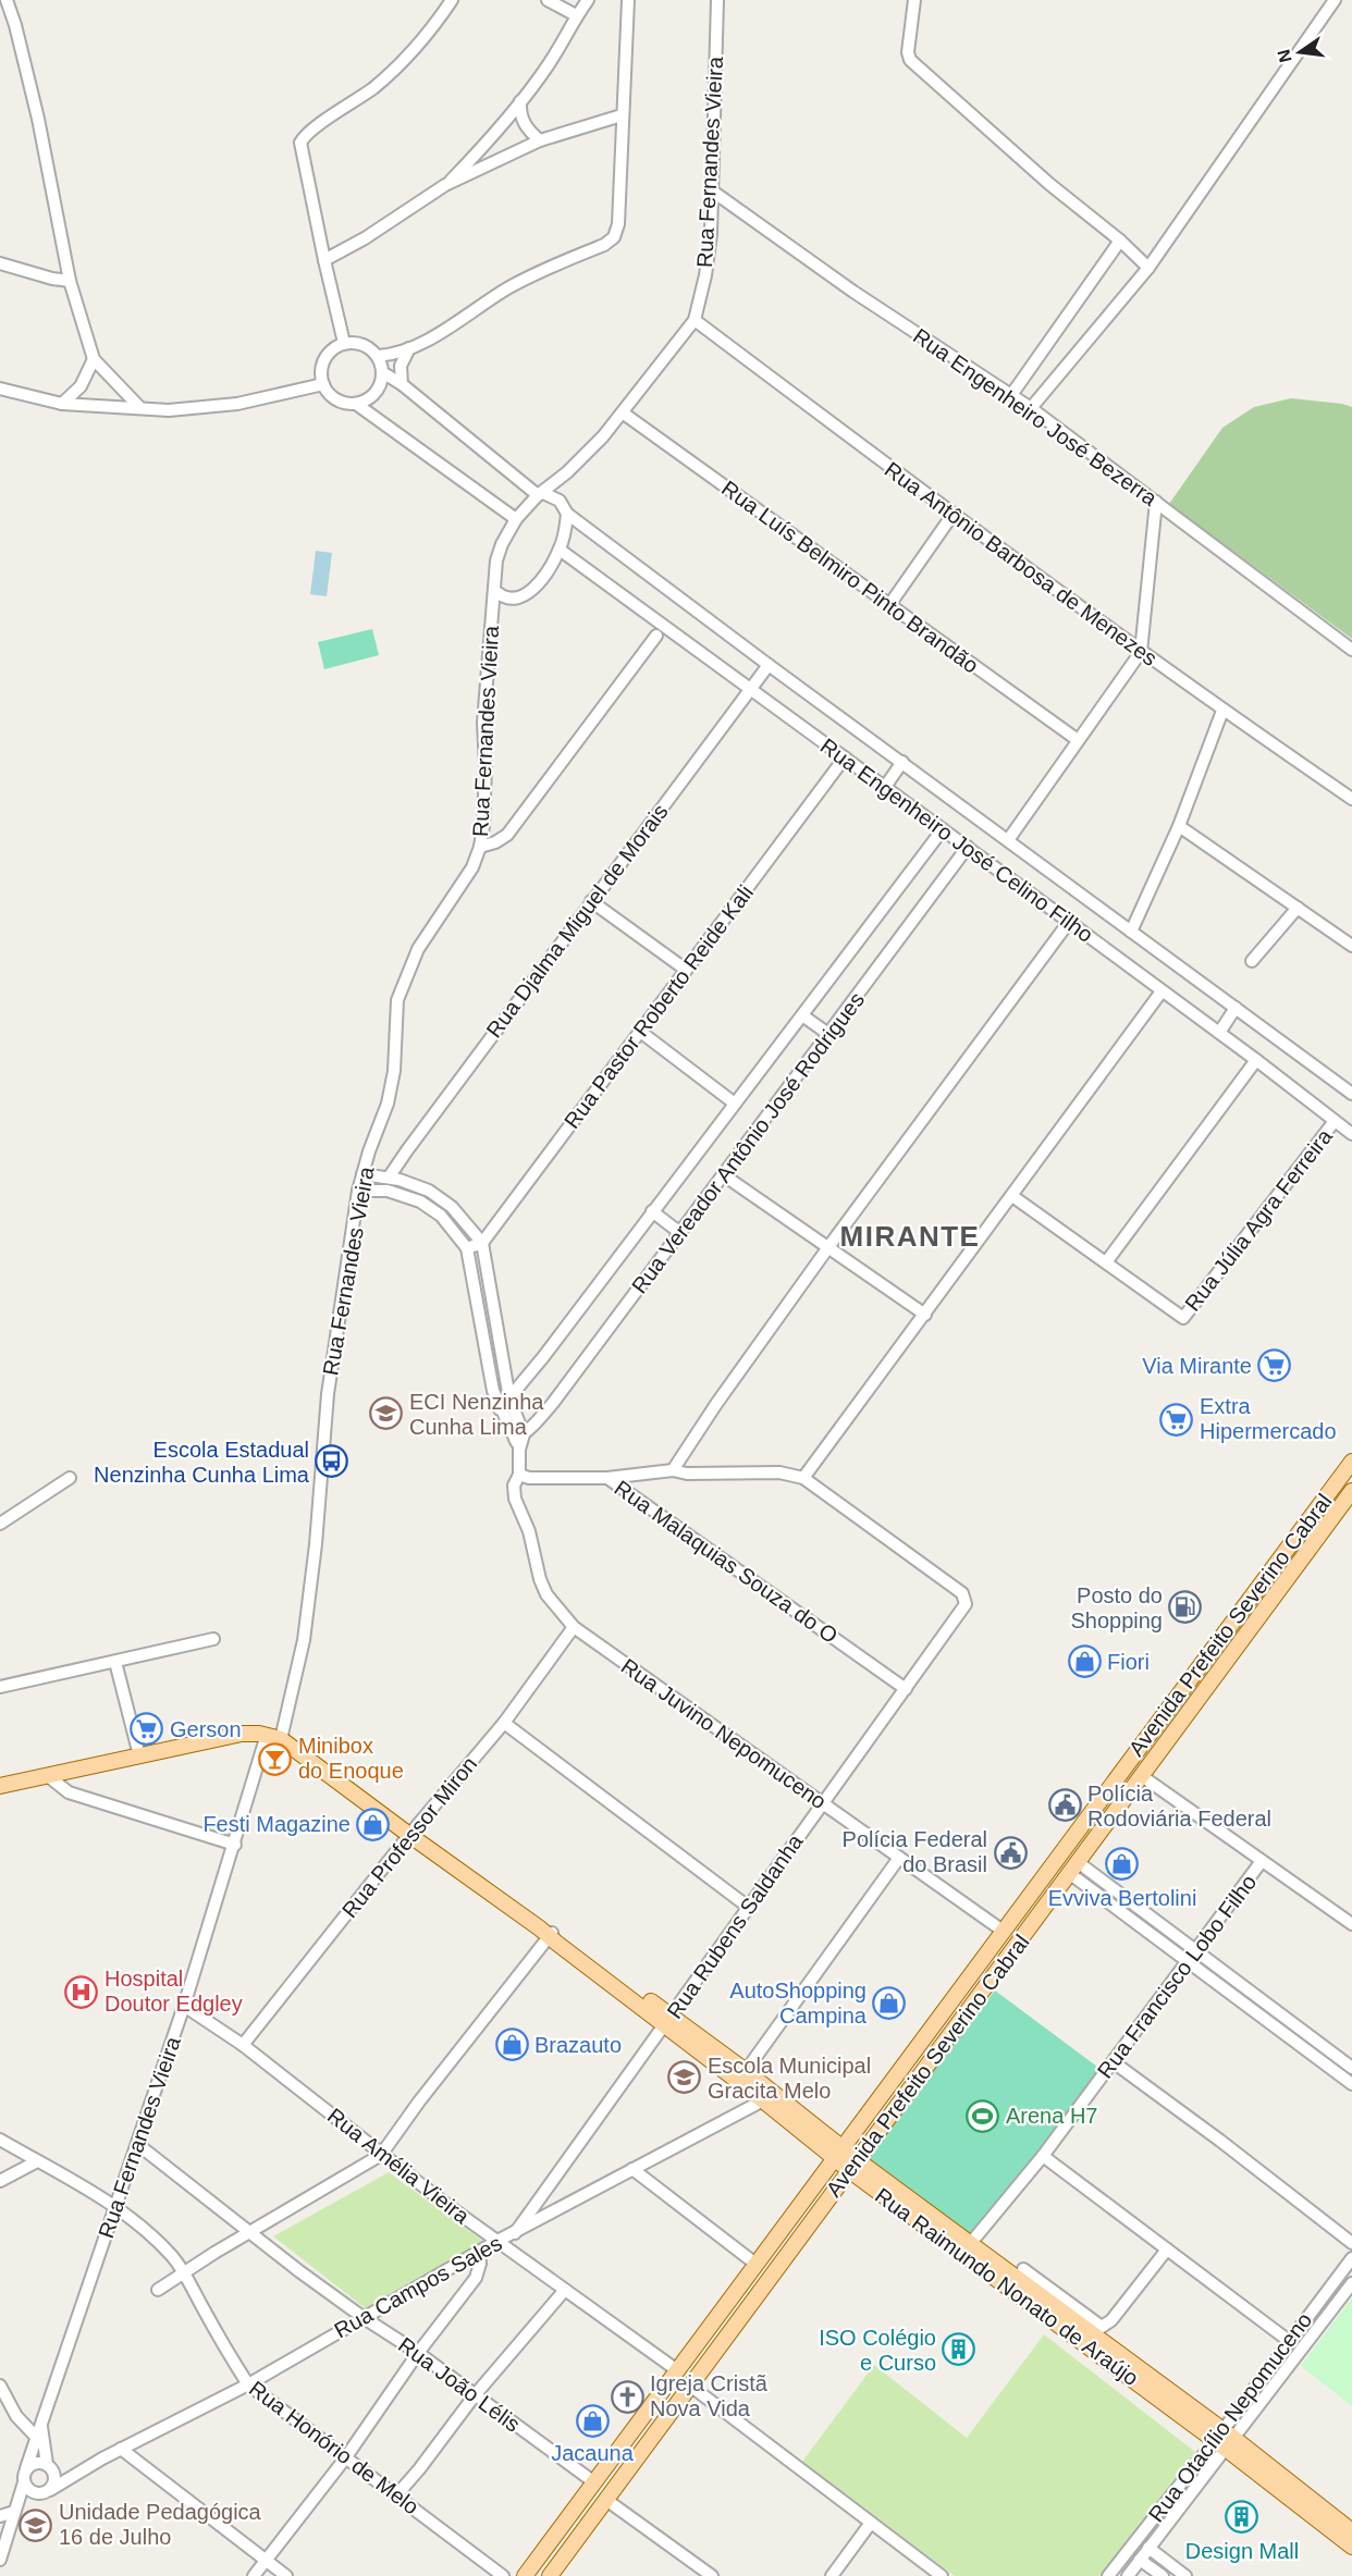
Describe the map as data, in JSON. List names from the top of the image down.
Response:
{
  "streets": {
    "main road": ["Avenida Prefeito Severino Cabral", "Rua Raimundo Nonato de Araújo"],
    "street": [
      "Rua Fernandes Vieira",
      "Rua Engenheiro José Bezerra",
      "Rua Antônio Barbosa de Menezes",
      "Rua Luís Belmiro Pinto Brandão",
      "Rua Engenheiro José Celino Filho",
      "Rua Djalma Miguel de Morais",
      "Rua Pastor Roberto Reide Kali",
      "Rua Vereador Antônio José Rodrigues",
      "Rua Júlia Agra Ferreira",
      "Rua Malaquias Souza do O",
      "Rua Juvino Nepomuceno",
      "Rua Professor Miron",
      "Rua Rubens Saldanha",
      "Rua Francisco Lobo Filho",
      "Rua Amélia Vieira",
      "Rua Campos Sales",
      "Rua João Lélis",
      "Rua Otacílio Nepomuceno",
      "Rua Honório de Melo"
    ]
  },
  "crossings": [
    ["Rua Fernandes Vieira", "Rua Engenheiro José Bezerra"],
    ["Rua Fernandes Vieira", "Rua Antônio Barbosa de Menezes"],
    ["Rua Fernandes Vieira", "Rua Luís Belmiro Pinto Brandão"],
    ["Rua Fernandes Vieira", "Rua Amélia Vieira"],
    ["Rua Fernandes Vieira", "Rua Campos Sales"],
    ["Rua Fernandes Vieira", "Rua Raimundo Nonato de Araújo"],
    ["Rua Fernandes Vieira", "Rua João Lélis"],
    ["Rua Fernandes Vieira", "Rua Honório de Melo"],
    ["Rua Engenheiro José Celino Filho", "Rua Djalma Miguel de Morais"],
    ["Rua Engenheiro José Celino Filho", "Rua Pastor Roberto Reide Kali"],
    ["Rua Engenheiro José Celino Filho", "Rua Vereador Antônio José Rodrigues"],
    ["Rua Engenheiro José Celino Filho", "Rua Júlia Agra Ferreira"],
    ["Rua Malaquias Souza do O", "Rua Juvino Nepomuceno"],
    ["Rua Malaquias Souza do O", "Rua Rubens Saldanha"],
    ["Avenida Prefeito Severino Cabral", "Rua Juvino Nepomuceno"],
    ["Avenida Prefeito Severino Cabral", "Rua Amélia Vieira"],
    ["Avenida Prefeito Severino Cabral", "Rua Raimundo Nonato de Araújo"],
    ["Avenida Prefeito Severino Cabral", "Rua João Lélis"],
    ["Rua Juvino Nepomuceno", "Rua Professor Miron"],
    ["Rua Juvino Nepomuceno", "Rua Rubens Saldanha"],
    ["Rua Professor Miron", "Rua Amélia Vieira"],
    ["Rua Professor Miron", "Rua Raimundo Nonato de Araújo"],
    ["Rua Rubens Saldanha", "Rua Campos Sales"],
    ["Rua Rubens Saldanha", "Rua Raimundo Nonato de Araújo"],
    ["Rua Francisco Lobo Filho", "Rua Raimundo Nonato de Araújo"],
    ["Rua Amélia Vieira", "Rua Campos Sales"],
    ["Rua Campos Sales", "Rua Raimundo Nonato de Araújo"],
    ["Rua Campos Sales", "Rua João Lélis"],
    ["Rua Campos Sales", "Rua Honório de Melo"],
    ["Rua Raimundo Nonato de Araújo", "Rua Otacílio Nepomuceno"]
  ],
  "districts": ["MIRANTE"],
  "places": {
    "supermarket": ["Via Mirante", "Extra Hipermercado", "Gerson"],
    "school or university": ["ECI Nenzinha Cunha Lima", "Escola Municipal Gracita Melo", "Unidade Pedagógica 16 de Julho"],
    "bus stop": ["Escola Estadual Nenzinha Cunha Lima"],
    "fuel station": ["Posto do Shopping"],
    "shop": [
      "Fiori",
      "Festi Magazine",
      "Evviva Bertolini",
      "AutoShopping Campina",
      "Brazauto",
      "Jacauna"
    ],
    "bar": ["Minibox do Enoque"],
    "public building": ["Polícia Rodoviária Federal", "Polícia Federal do Brasil"],
    "hospital": ["Hospital Doutor Edgley"],
    "sports": ["Arena H7"],
    "building": ["ISO Colégio e Curso", "Design Mall"],
    "church": ["Igreja Cristã Nova Vida"]
  },
  "north": "left"
}
